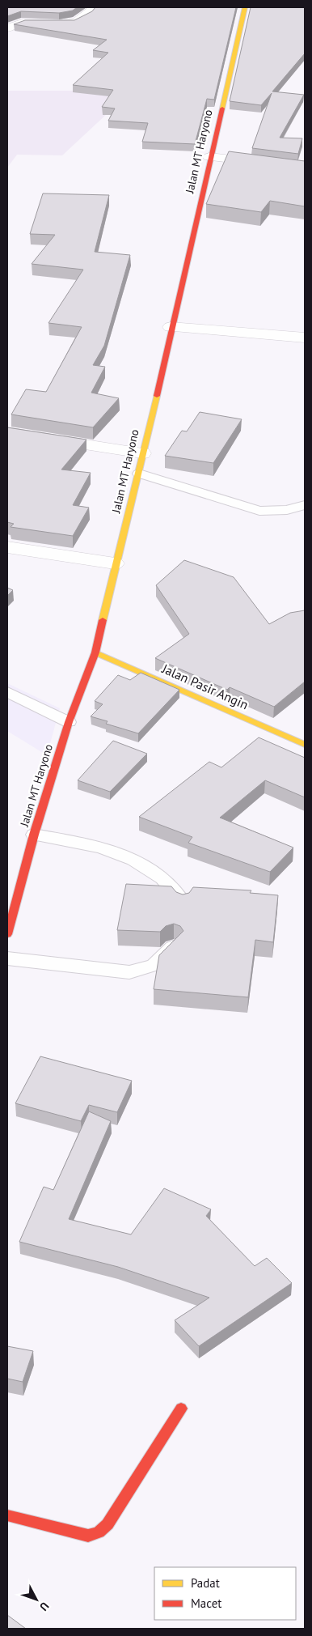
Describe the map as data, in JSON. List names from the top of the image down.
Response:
{
  "streets": {
    "main road": ["Jalan MT Haryono", "Jalan Pasir Angin"]
  },
  "crossings": [
    ["Jalan MT Haryono", "Jalan Pasir Angin"]
  ],
  "legend": ["Padat", "Macet"],
  "north": "bottom right"
}
